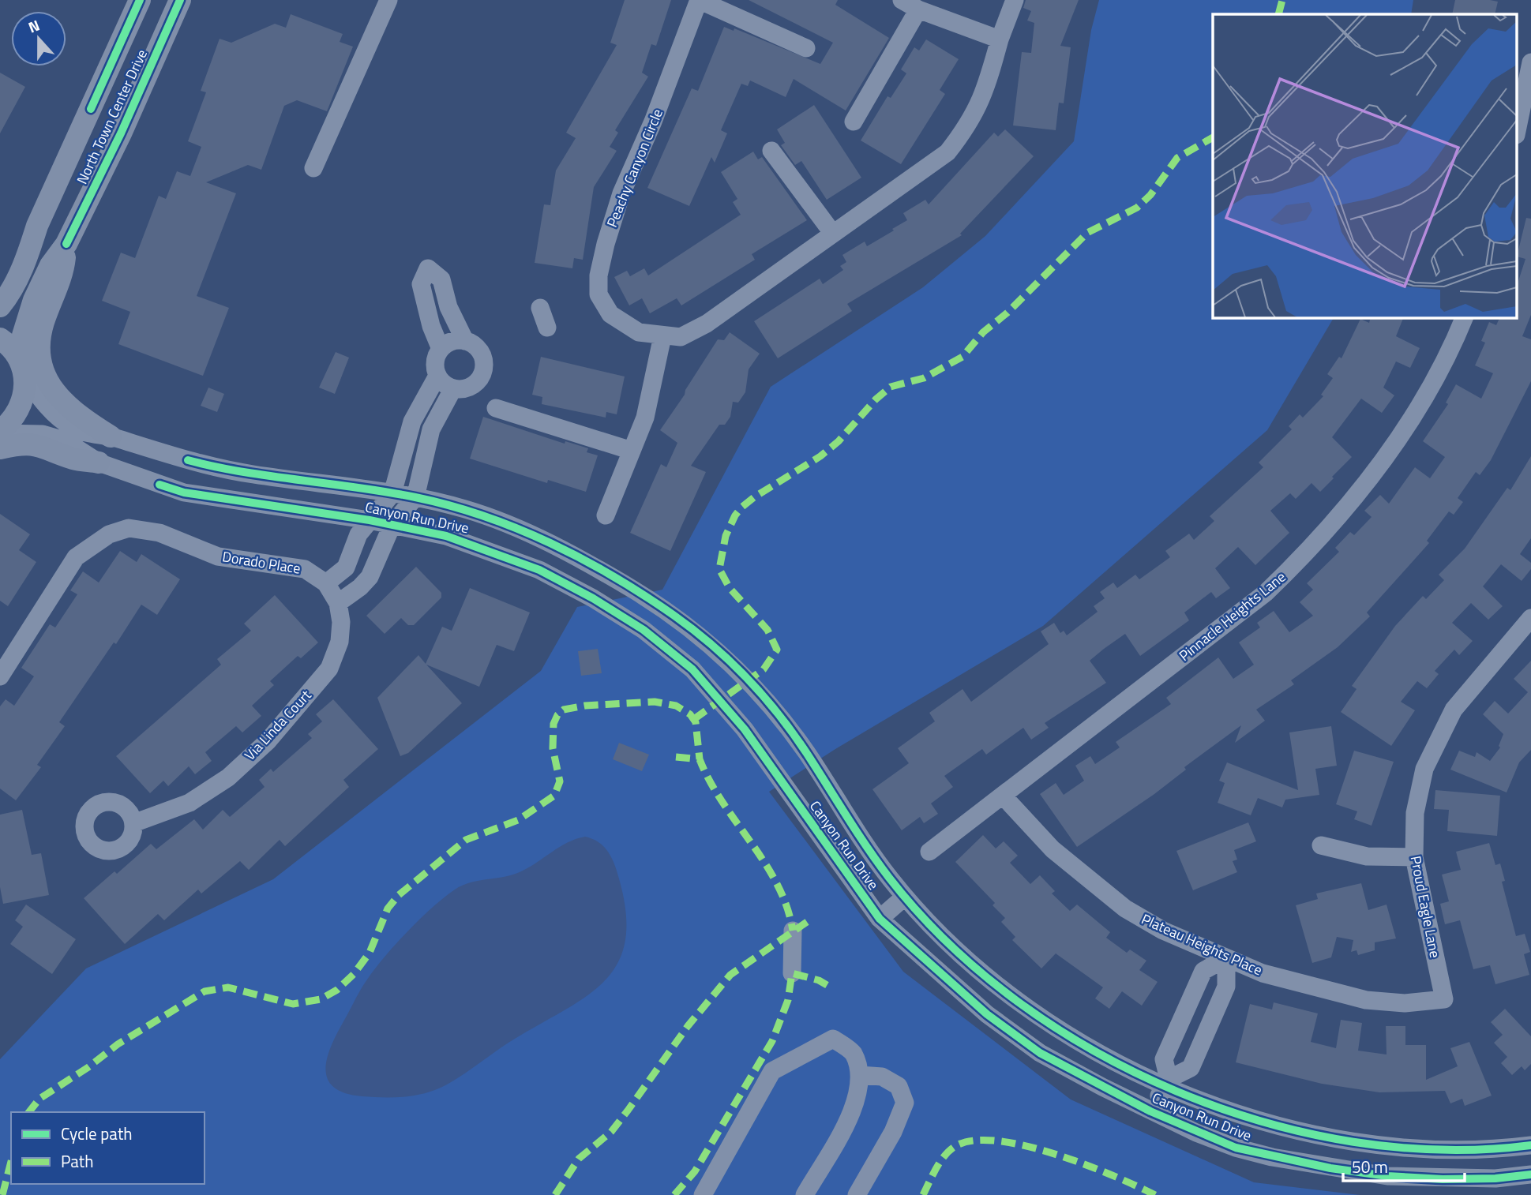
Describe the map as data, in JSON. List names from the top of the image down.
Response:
{
  "streets": {
    "main road": ["North Town Center Drive"],
    "street": [
      "Peachy Canyon Circle",
      "Canyon Run Drive",
      "Dorado Place",
      "Pinnacle Heights Lane",
      "Via Linda Court",
      "Proud Eagle Lane",
      "Plateau Heights Place"
    ]
  },
  "crossings": [
    ["North Town Center Drive", "Canyon Run Drive"],
    ["Dorado Place", "Via Linda Court"],
    ["Pinnacle Heights Lane", "Plateau Heights Place"],
    ["Proud Eagle Lane", "Plateau Heights Place"]
  ],
  "legend": ["Cycle path", "Path"],
  "scale_bar": "50 m",
  "north": "top"
}
